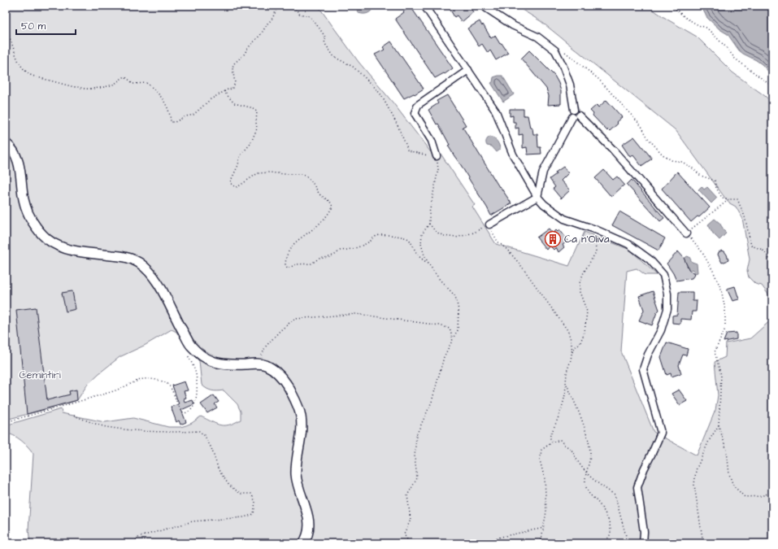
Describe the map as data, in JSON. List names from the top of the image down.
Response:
{
  "parks": ["Cemintiri"],
  "places": {
    "building": ["Ca n'Oliva"]
  },
  "scale_bar": "50 m"
}
